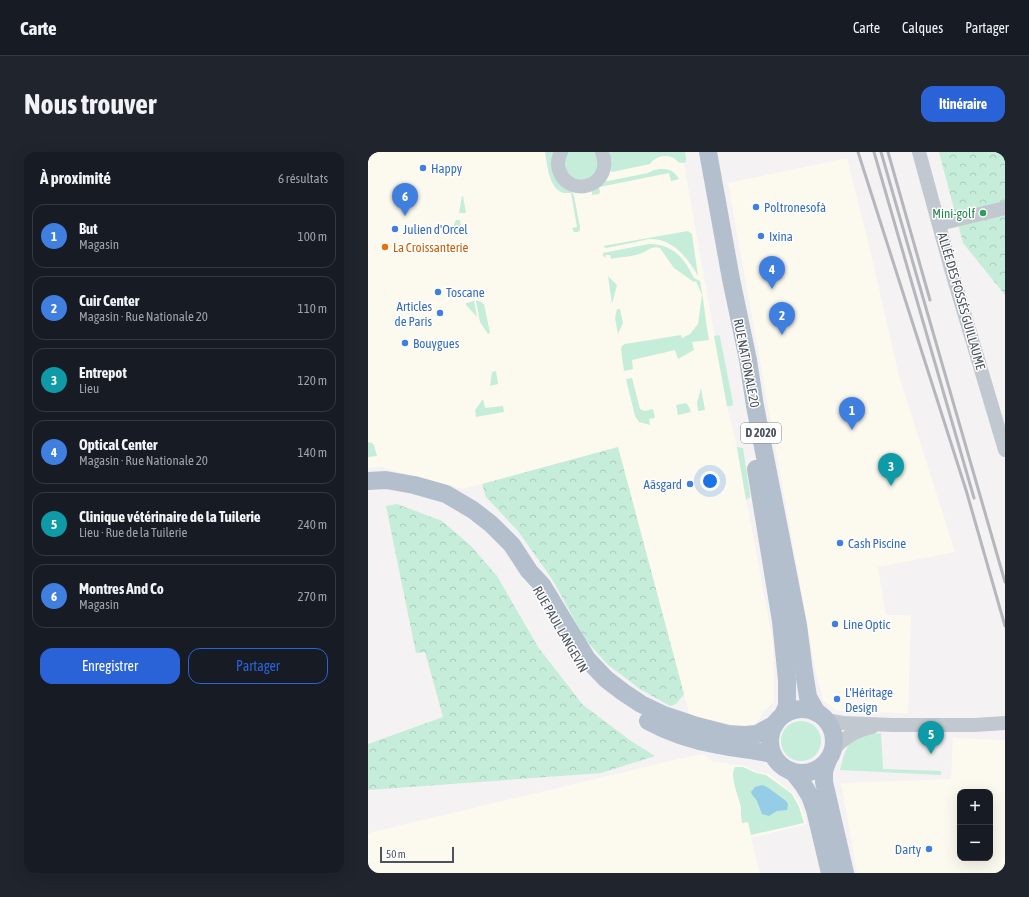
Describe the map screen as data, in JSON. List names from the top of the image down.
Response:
{
  "streets": {
    "main road": ["RUE NATIONALE 20", "D 2020", "RUE PAUL LANGEVIN"],
    "street": ["ALLÉE DES FOSSÉS GUILLAUME"]
  },
  "crossings": [
    ["RUE NATIONALE 20", "RUE PAUL LANGEVIN"]
  ],
  "places": [
    "Happy",
    "Poltronesofà",
    "Mini-golf",
    "Julien d'Orcel",
    "Ixina",
    "La Croissanterie",
    "Toscane",
    "Articles de Paris",
    "Bouygues",
    "Aäsgard",
    "Cash Piscine",
    "Line Optic",
    "L'Héritage Design",
    "Darty"
  ],
  "scale_bar": "50 m",
  "page": {
    "header": "Carte",
    "nav": ["Carte", "Calques", "Partager"],
    "buttons": [
      "Itinéraire",
      ["Enregistrer", "Partager"]
    ],
    "title": "Nous trouver",
    "heading": ["À proximité", "6 résultats"],
    "pins": [
      "6",
      "4",
      "2",
      "1",
      "3",
      "5"
    ],
    "list": [
      {
        "mark": "1",
        "name": "But",
        "note": "Magasin",
        "value": "100 m"
      },
      {
        "mark": "2",
        "name": "Cuir Center",
        "note": "Magasin · Rue Nationale 20",
        "value": "110 m"
      },
      {
        "mark": "3",
        "name": "Entrepot",
        "note": "Lieu",
        "value": "120 m"
      },
      {
        "mark": "4",
        "name": "Optical Center",
        "note": "Magasin · Rue Nationale 20",
        "value": "140 m"
      },
      {
        "mark": "5",
        "name": "Clinique vétérinaire de la Tuilerie",
        "note": "Lieu · Rue de la Tuilerie",
        "value": "240 m"
      },
      {
        "mark": "6",
        "name": "Montres And Co",
        "note": "Magasin",
        "value": "270 m"
      }
    ],
    "map_buttons": ["+", "−"],
    "scale": "50 m"
  }
}
